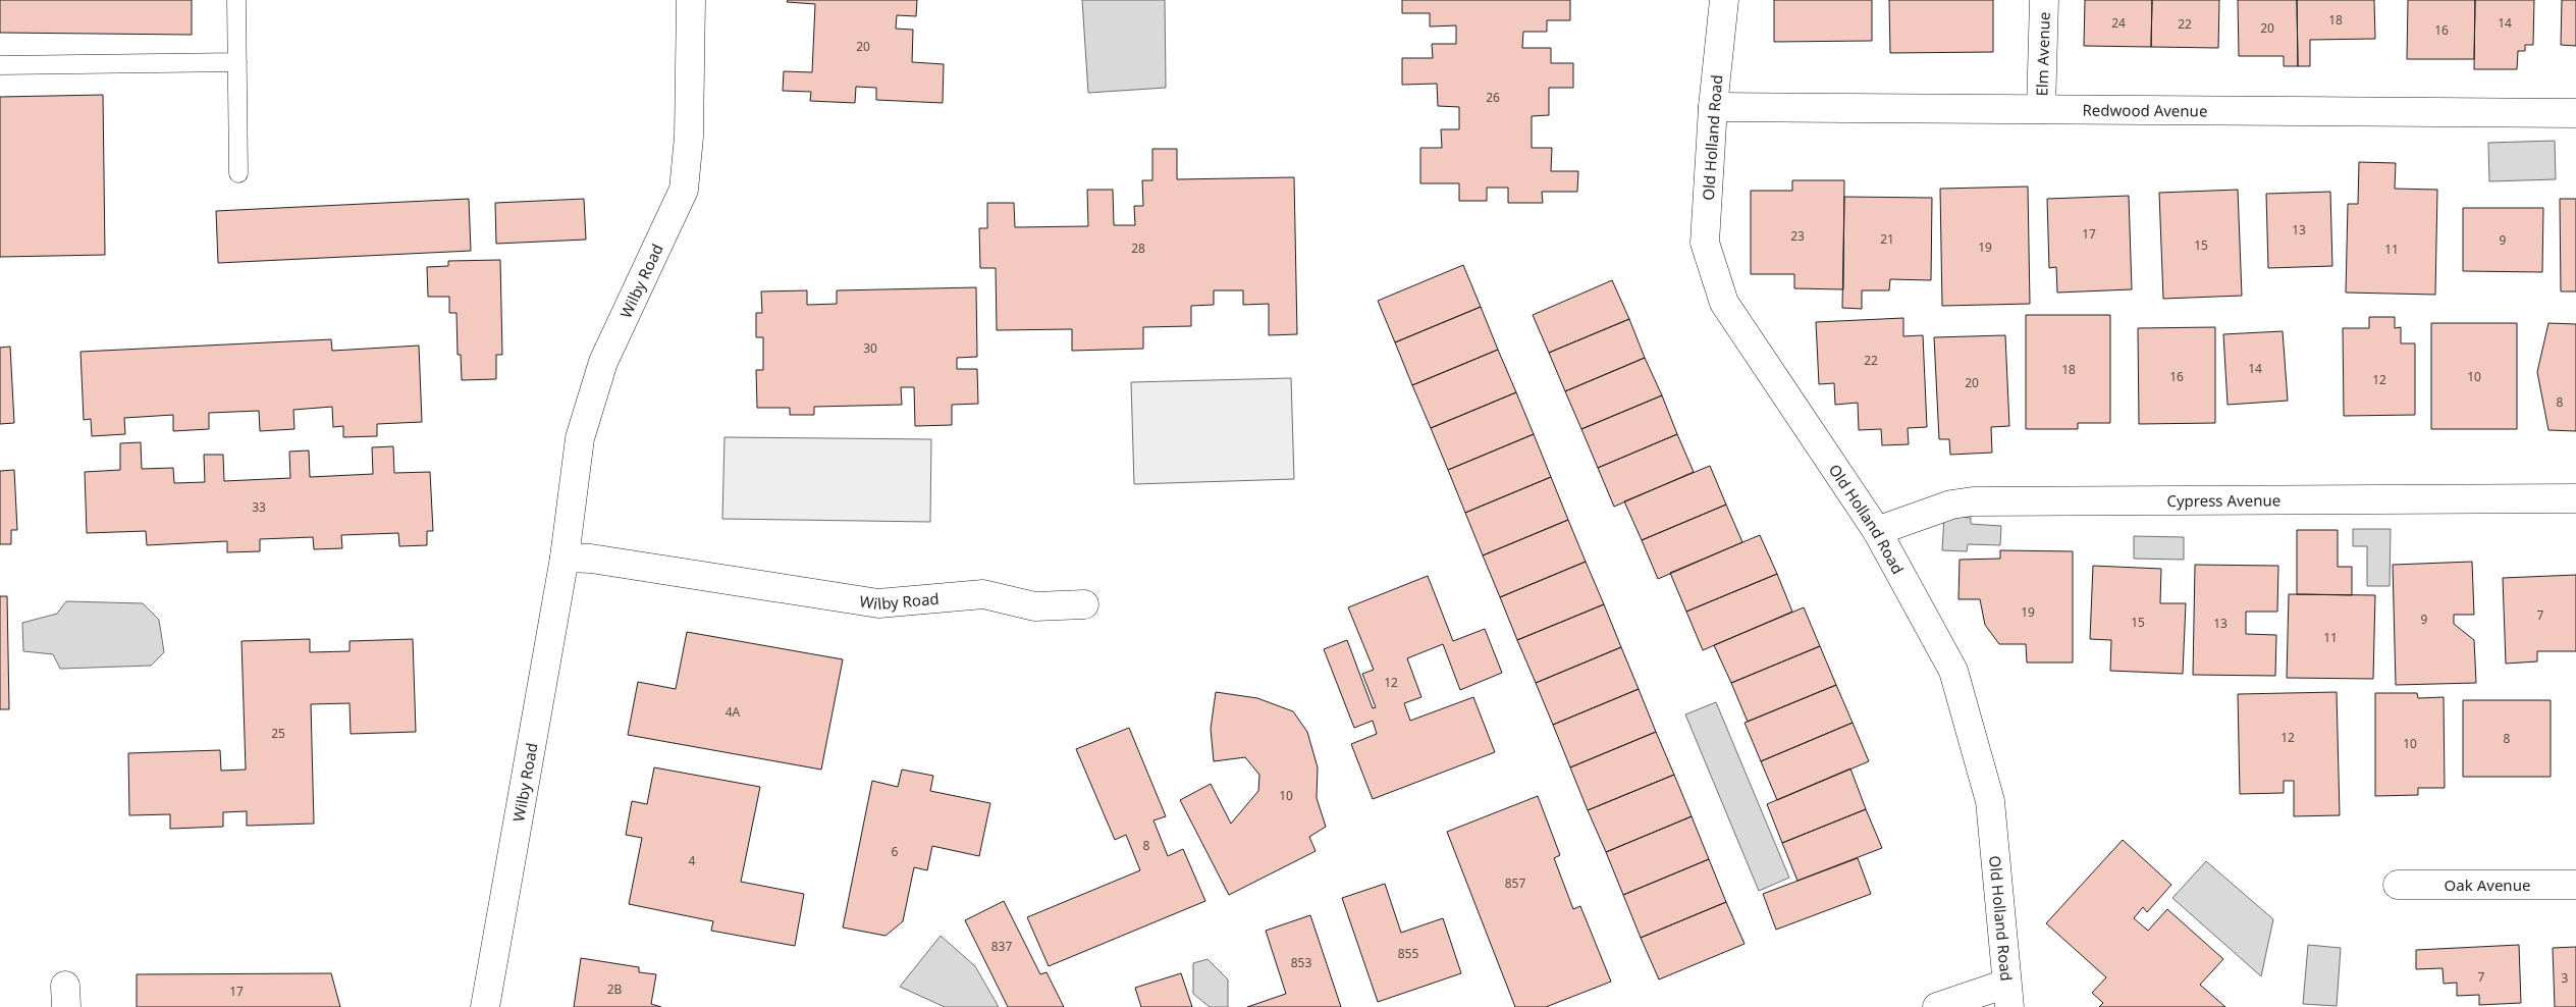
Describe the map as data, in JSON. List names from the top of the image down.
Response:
{
  "streets": {
    "street": [
      "Elm Avenue",
      "Redwood Avenue",
      "Old Holland Road",
      "Wilby Road",
      "Cypress Avenue",
      "Oak Avenue"
    ]
  },
  "crossings": [
    ["Elm Avenue", "Redwood Avenue"],
    ["Redwood Avenue", "Old Holland Road"],
    ["Old Holland Road", "Cypress Avenue"]
  ],
  "house_numbers": [
    "18",
    "24",
    "14",
    "22",
    "20",
    "16",
    "20",
    "26",
    "13",
    "17",
    "23",
    "21",
    "9",
    "15",
    "19",
    "28",
    "11",
    "30",
    "22",
    "14",
    "18",
    "16",
    "10",
    "12",
    "20",
    "8",
    "33",
    "19",
    "7",
    "9",
    "15",
    "13",
    "11",
    "12",
    "4A",
    "25",
    "12",
    "8",
    "10",
    "10",
    "8",
    "6",
    "4",
    "857",
    "837",
    "855",
    "853",
    "7",
    "3",
    "2B",
    "17"
  ]
}
